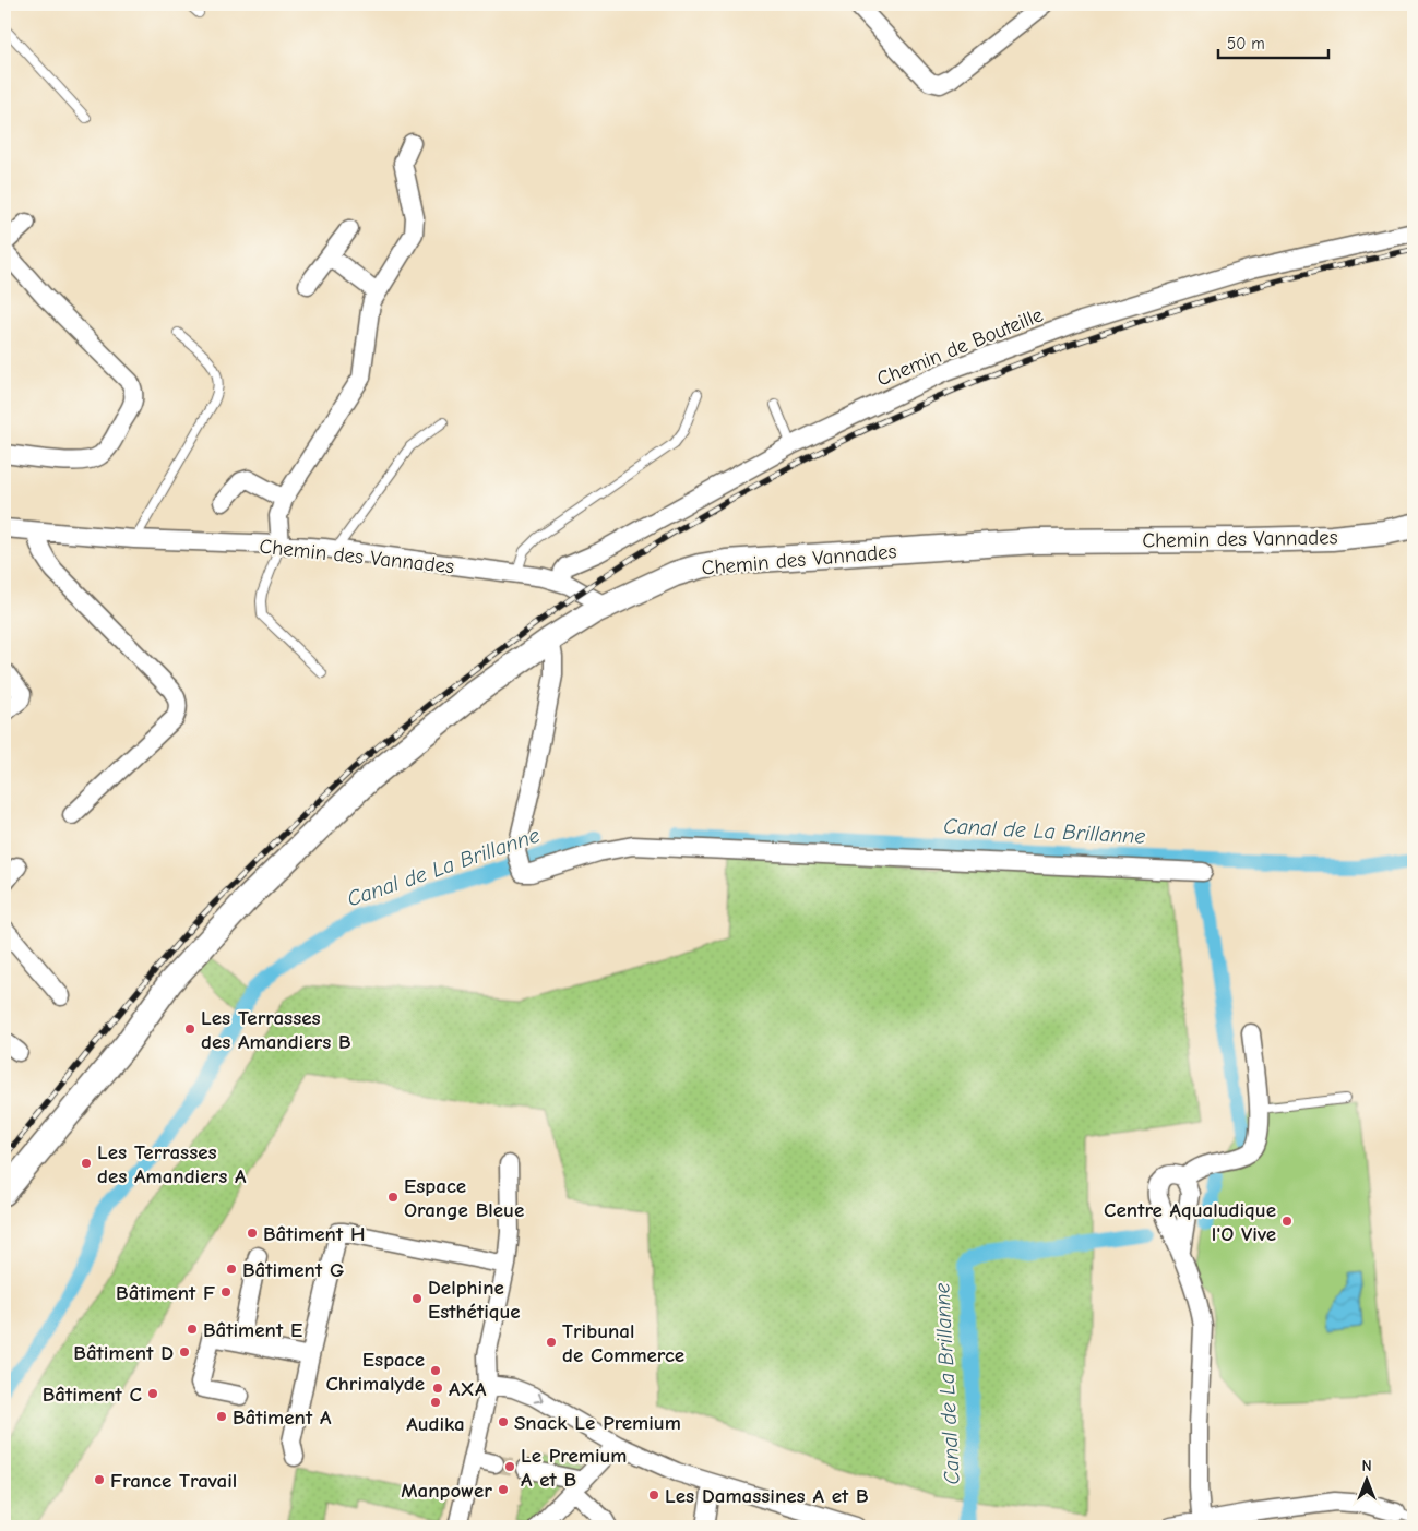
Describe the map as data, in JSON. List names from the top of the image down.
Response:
{
  "streets": {
    "street": ["Chemin de Bouteille", "Chemin des Vannades"]
  },
  "crossings": [
    ["Chemin de Bouteille", "Chemin des Vannades"]
  ],
  "water": ["Canal de La Brillanne"],
  "places": [
    "Les Terrasses des Amandiers B",
    "Les Terrasses des Amandiers A",
    "Espace Orange Bleue",
    "Centre Aqualudique l'O Vive",
    "Bâtiment H",
    "Bâtiment G",
    "Bâtiment F",
    "Delphine Esthétique",
    "Bâtiment E",
    "Tribunal de Commerce",
    "Bâtiment D",
    "Espace Chrimalyde",
    "AXA",
    "Bâtiment C",
    "Audika",
    "Bâtiment A",
    "Snack Le Premium",
    "Le Premium A et B",
    "France Travail",
    "Manpower",
    "Les Damassines A et B"
  ],
  "scale_bar": "50 m",
  "north": "top"
}
